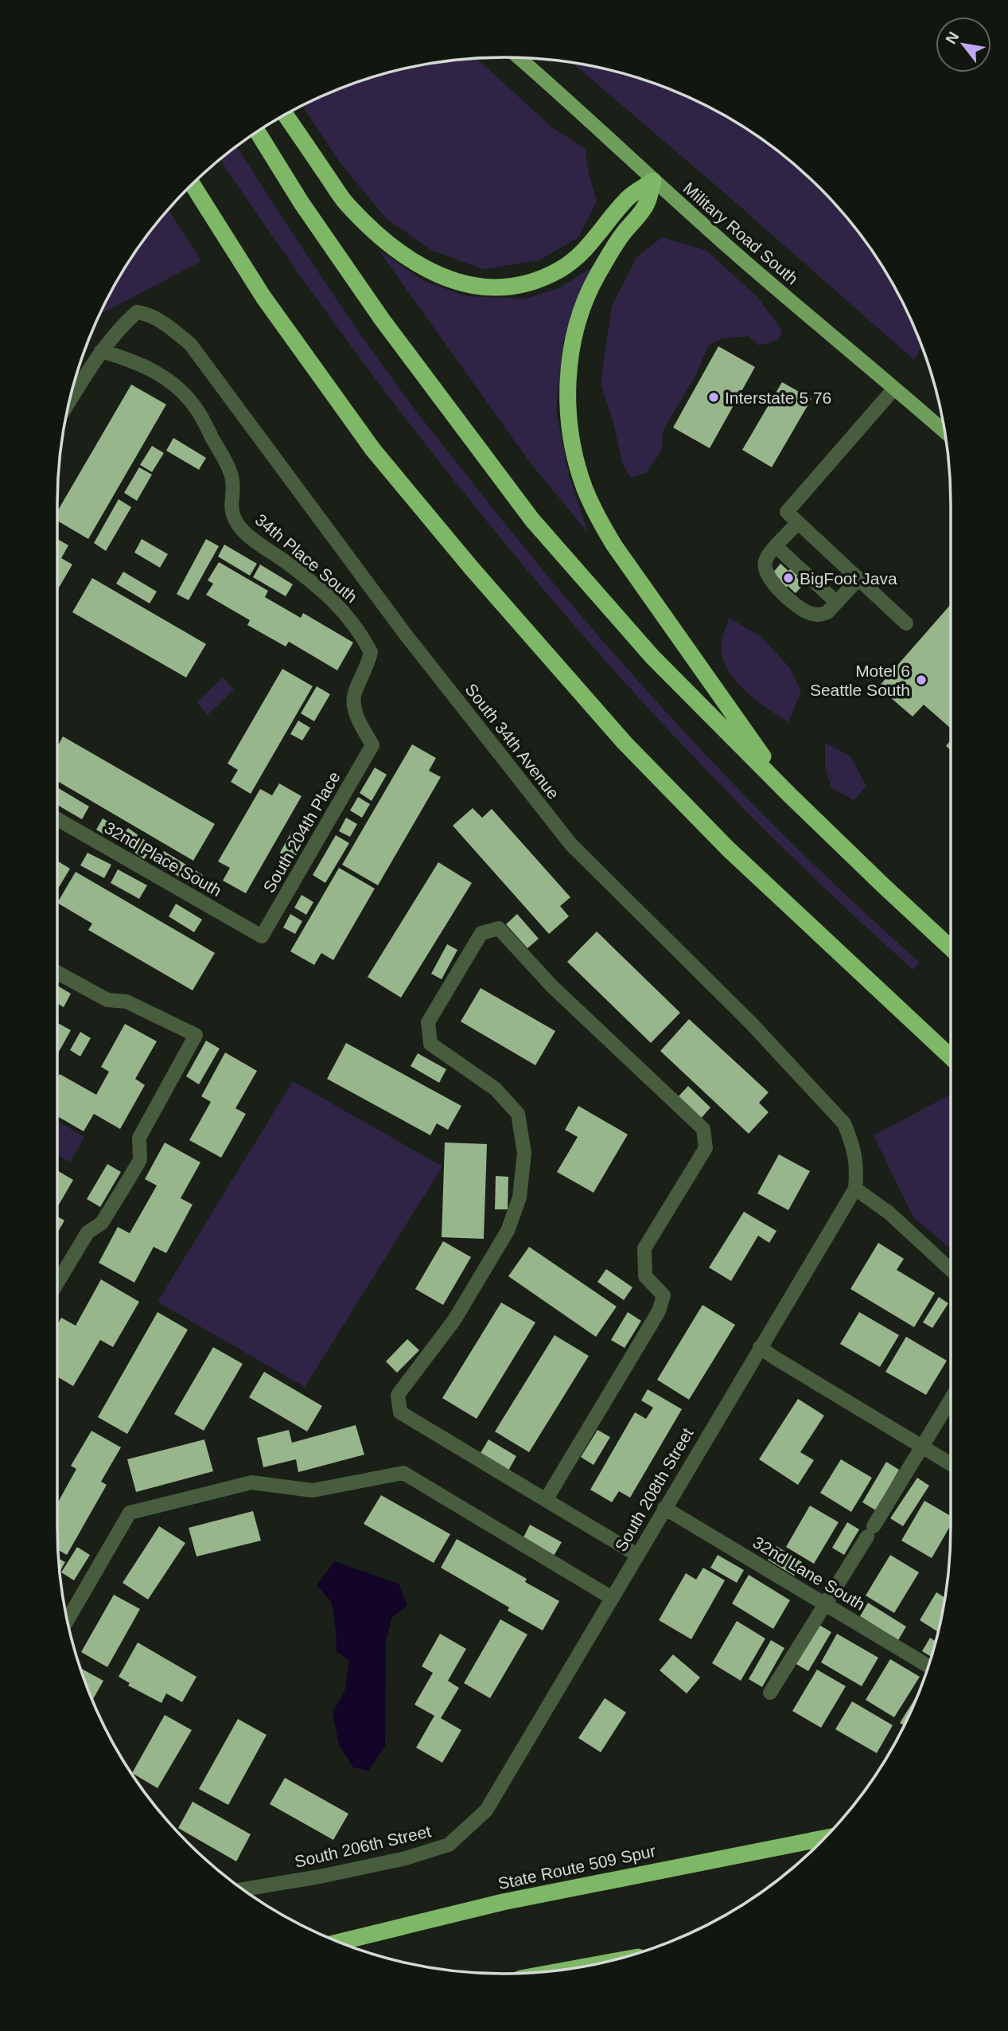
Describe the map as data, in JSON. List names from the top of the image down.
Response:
{
  "streets": {
    "highway": ["State Route 509 Spur"],
    "main road": ["Military Road South"],
    "street": [
      "34th Place South",
      "South 34th Avenue",
      "South 204th Place",
      "32nd Place South",
      "South 208th Street",
      "32nd Lane South",
      "South 206th Street"
    ]
  },
  "crossings": [
    ["34th Place South", "South 34th Avenue"],
    ["34th Place South", "South 204th Place"],
    ["South 34th Avenue", "South 208th Street"],
    ["South 204th Place", "32nd Place South"],
    ["South 208th Street", "32nd Lane South"],
    ["South 208th Street", "South 206th Street"]
  ],
  "places": ["Interstate 5 76", "BigFoot Java", "Motel 6 Seattle South"],
  "north": "top left"
}
